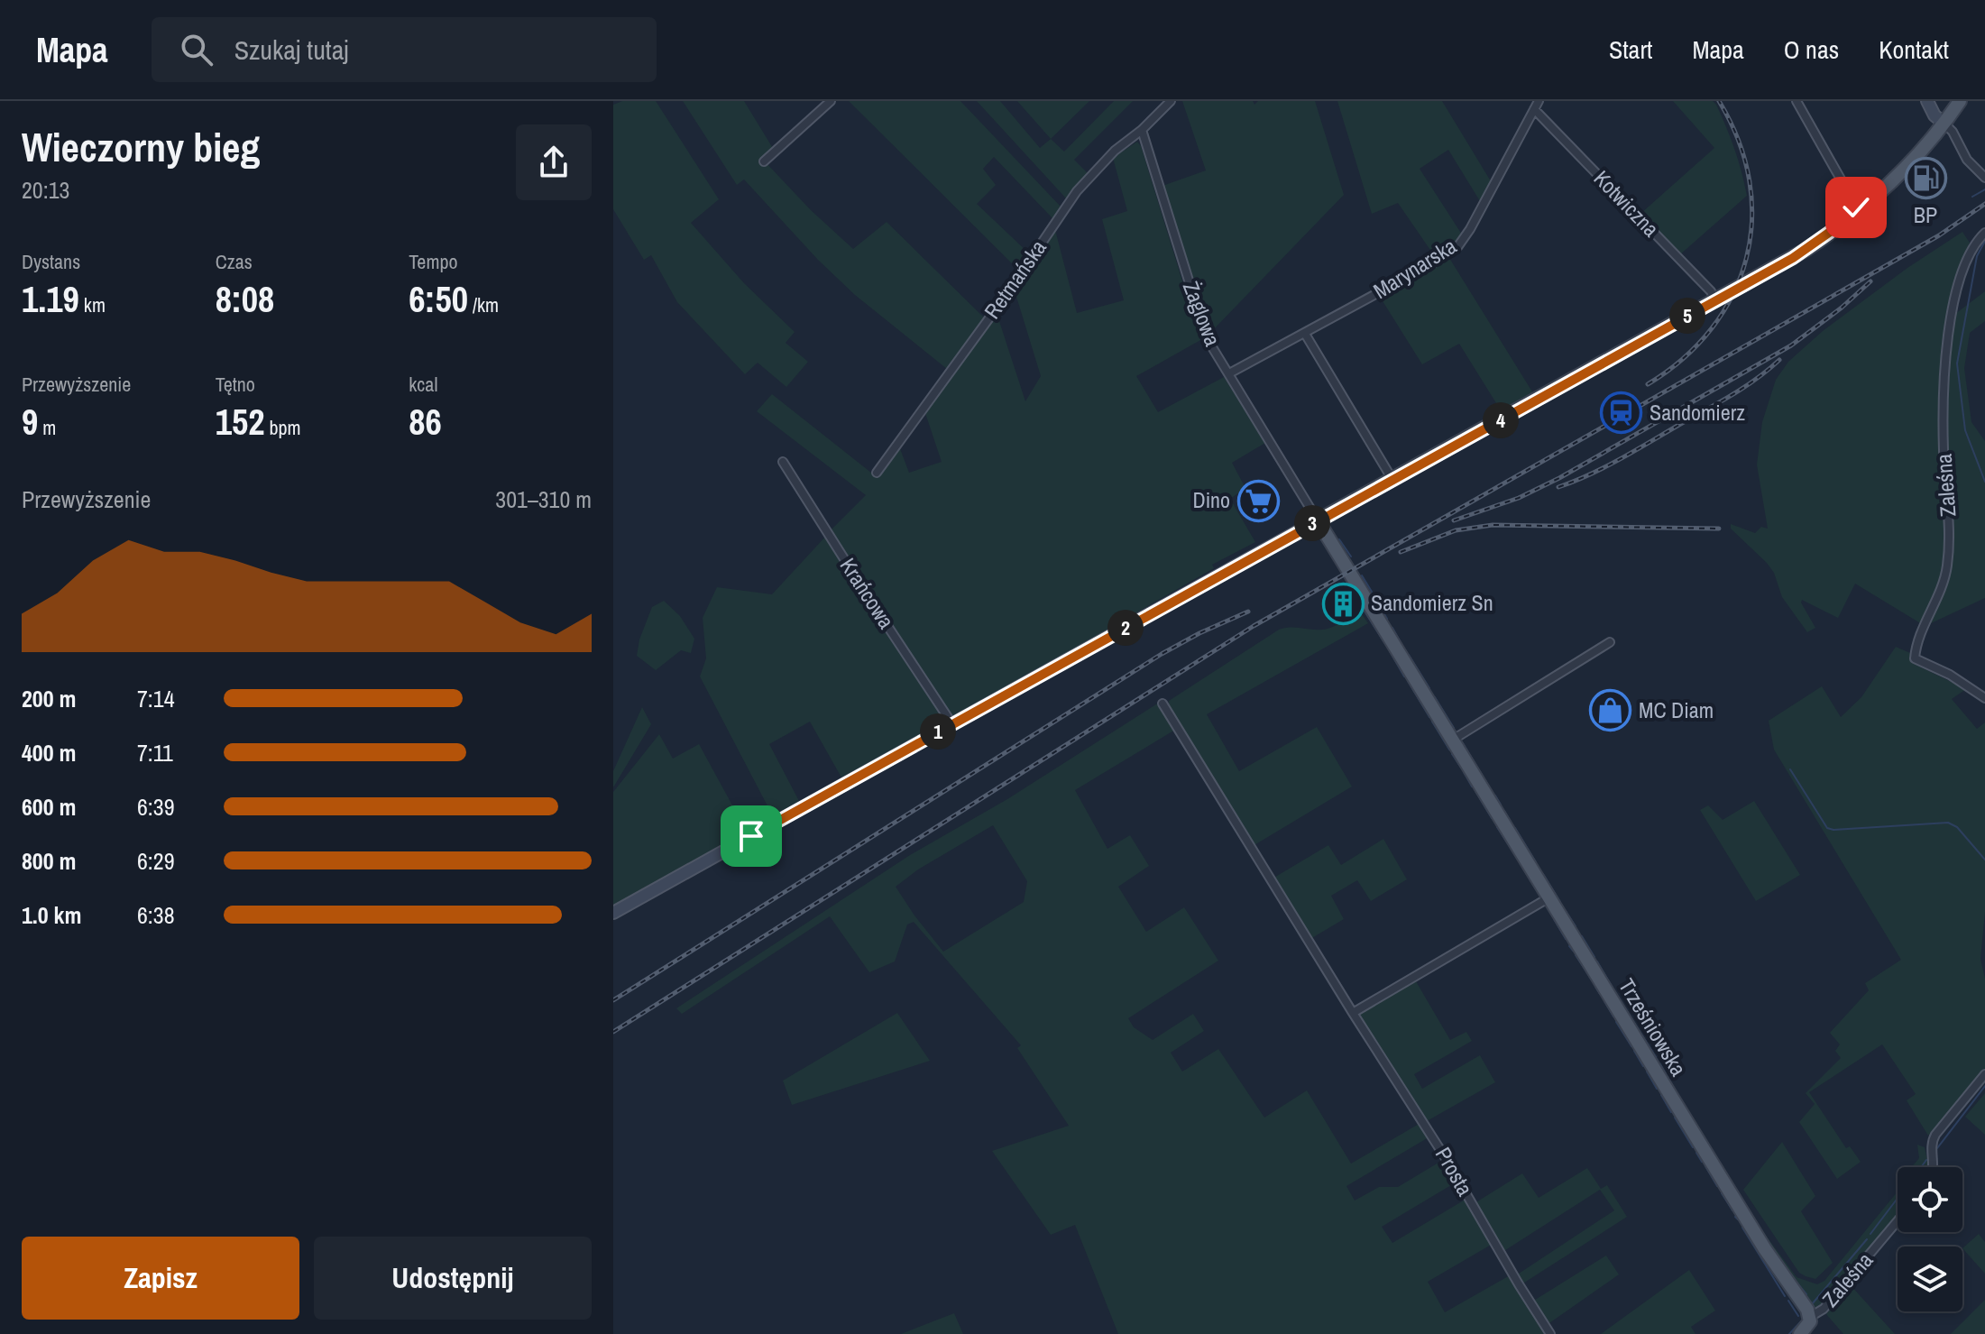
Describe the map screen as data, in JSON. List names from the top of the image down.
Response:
{
  "streets": {
    "main road": ["Trześniowska"],
    "street": [
      "Kotwiczna",
      "Marynarska",
      "Retmańska",
      "Żaglowa",
      "Zaleśna",
      "Krańcowa",
      "Prosta"
    ]
  },
  "crossings": [
    ["Kotwiczna", "Marynarska"],
    ["Marynarska", "Żaglowa"],
    ["Retmańska", "Żaglowa"],
    ["Żaglowa", "Trześniowska"],
    ["Zaleśna", "Trześniowska"]
  ],
  "places": {
    "fuel station": ["BP"],
    "station": ["Sandomierz"],
    "supermarket": ["Dino"],
    "building": ["Sandomierz Sn"],
    "shop": ["MC Diam"]
  },
  "page": {
    "header": "Mapa",
    "search": "Szukaj tutaj",
    "nav": [
      "Start",
      "Mapa",
      "O nas",
      "Kontakt"
    ],
    "heading": ["Wieczorny bieg", "20:13"],
    "stats": [
      ["Dystans", "1.19 km"],
      ["Czas", "8:08"],
      ["Tempo", "6:50 /km"],
      ["Przewyższenie", "9 m"],
      ["Tętno", "152 bpm"],
      ["kcal", "86"]
    ],
    "pins": [
      "5",
      "4",
      "3",
      "2",
      "1"
    ],
    "chart": ["Przewyższenie", "301–310 m"],
    "list": [
      {
        "name": "200 m",
        "note": "7:14"
      },
      {
        "name": "400 m",
        "note": "7:11"
      },
      {
        "name": "600 m",
        "note": "6:39"
      },
      {
        "name": "800 m",
        "note": "6:29"
      },
      {
        "name": "1.0 km",
        "note": "6:38"
      }
    ],
    "buttons": ["Zapisz", "Udostępnij"]
  }
}
